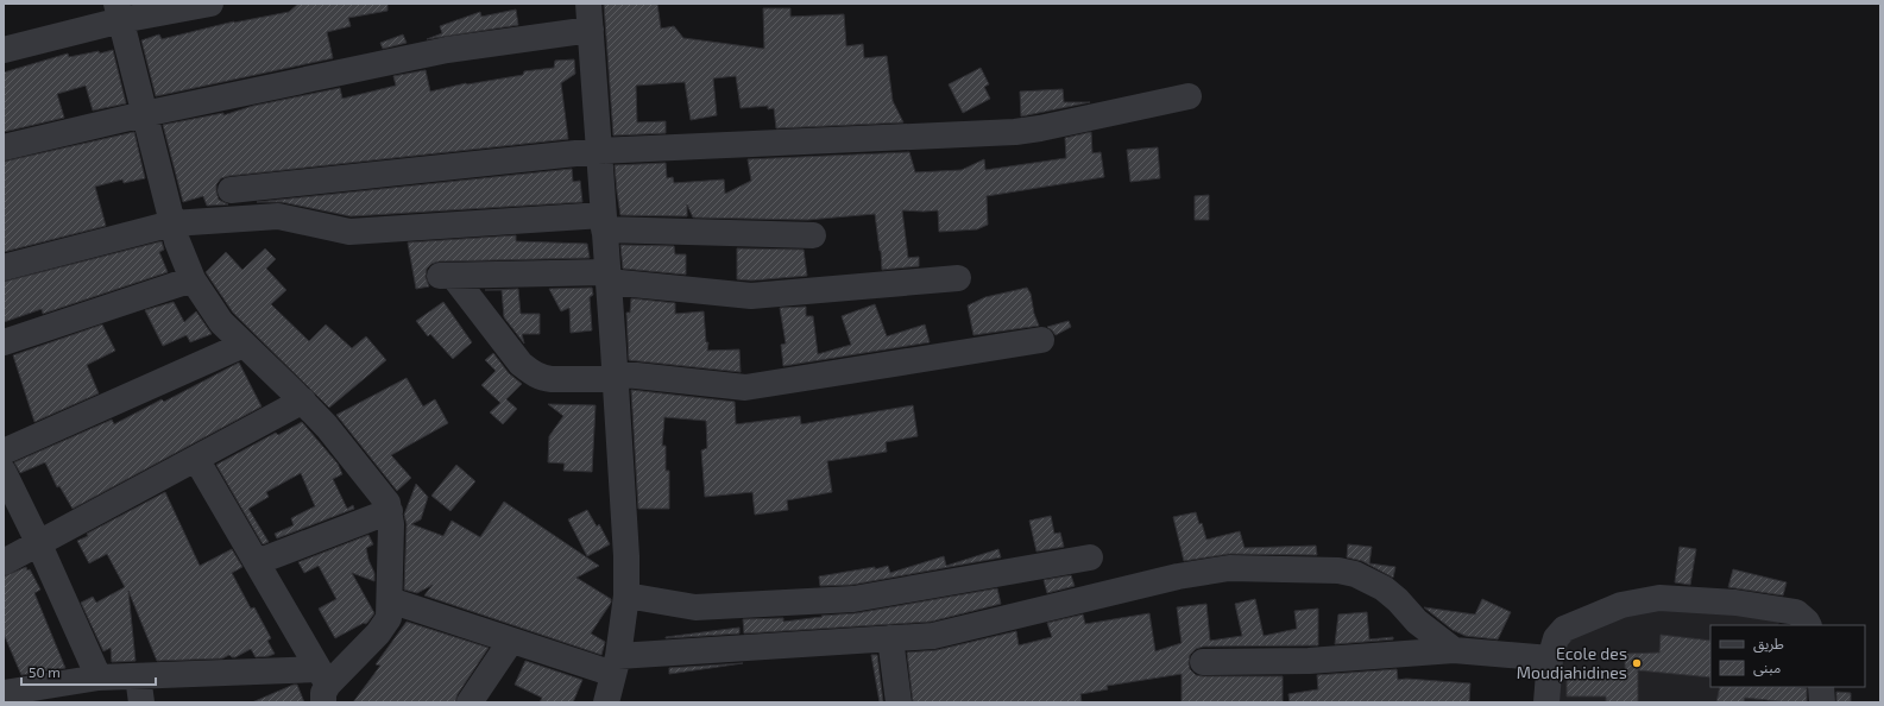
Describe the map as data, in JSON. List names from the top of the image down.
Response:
{
  "places": ["Ecole des Moudjahidines"],
  "legend": ["طريق", "مبنى"],
  "scale_bar": "50 m"
}
